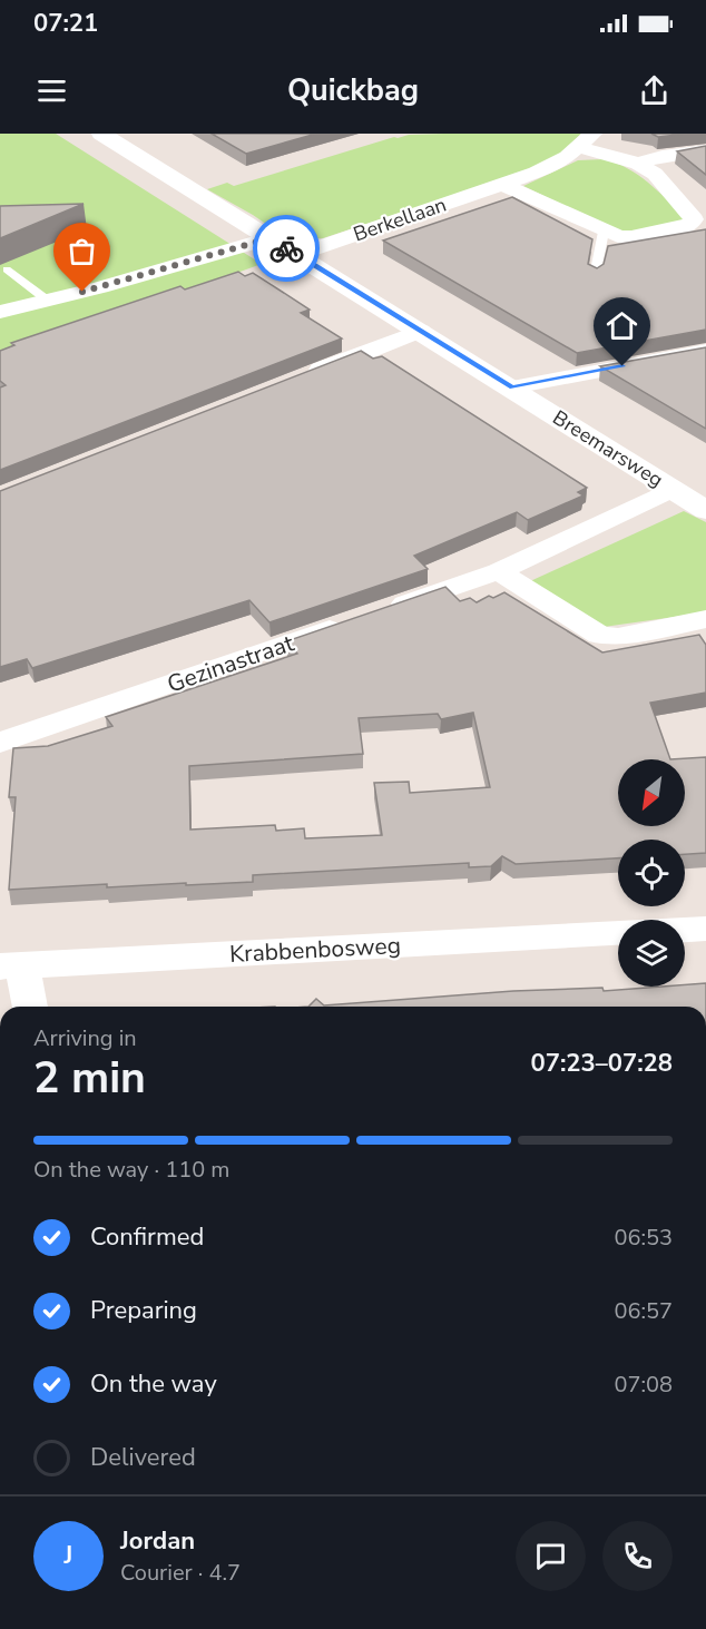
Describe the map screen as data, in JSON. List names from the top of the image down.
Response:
{
  "streets": {
    "street": [
      "Berkellaan",
      "Breemarsweg",
      "Gezinastraat",
      "Krabbenbosweg"
    ]
  },
  "crossings": [
    ["Berkellaan", "Breemarsweg"],
    ["Breemarsweg", "Gezinastraat"]
  ],
  "north": "bottom left",
  "page": {
    "status": "07:21",
    "header": "Quickbag",
    "heading": ["2 min", "Arriving in", "07:23–07:28"],
    "panel": ["Jordan", "Courier · 4.7"],
    "bar": "On the way · 110 m",
    "list": [
      ["Confirmed", "06:53"],
      ["Preparing", "06:57"],
      ["On the way", "07:08"],
      "Delivered"
    ],
    "round": "J"
  }
}
